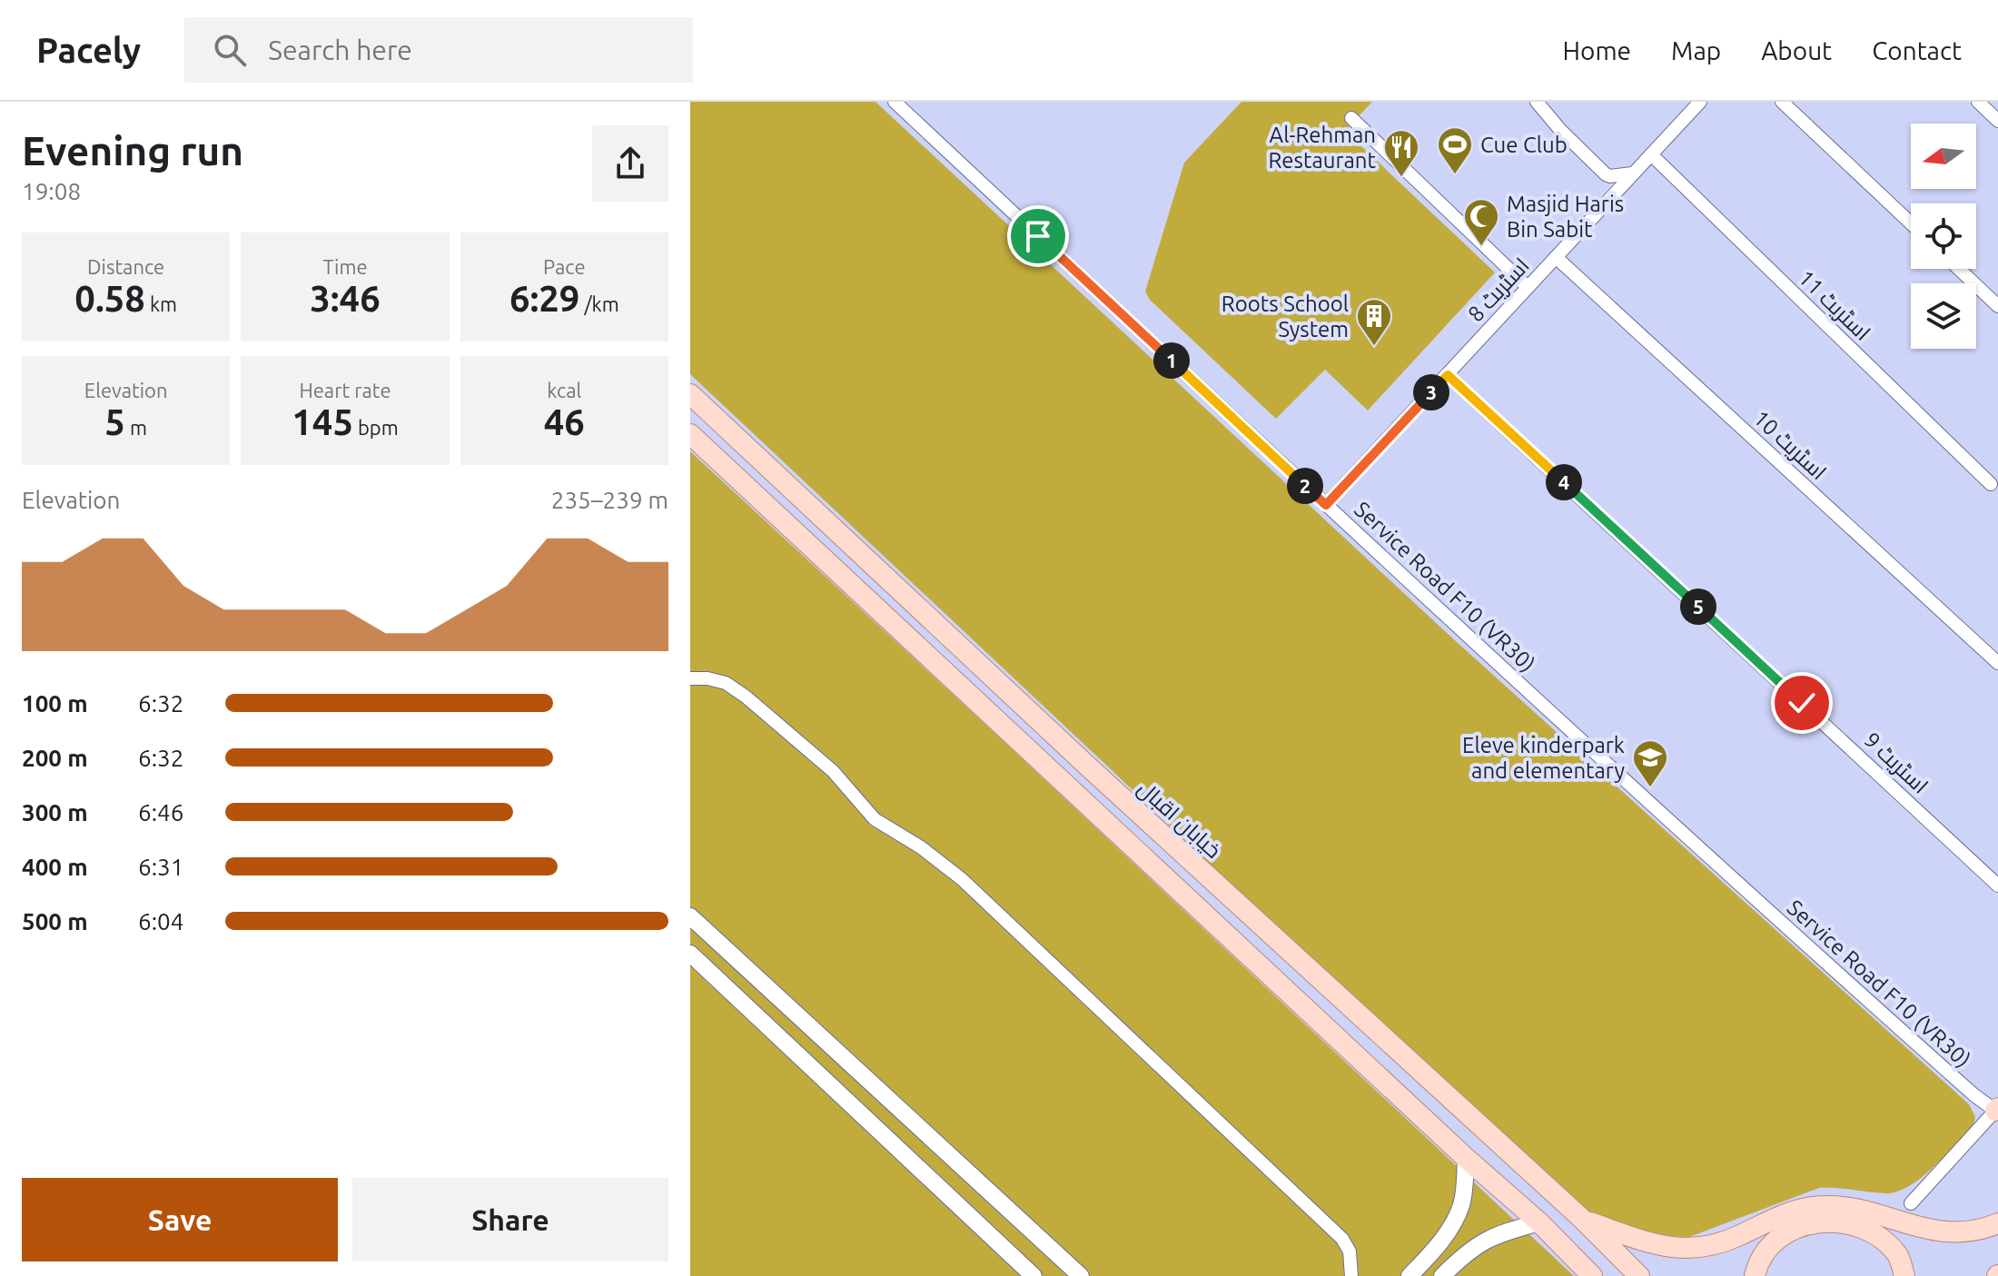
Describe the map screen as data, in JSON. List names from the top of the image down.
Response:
{
  "streets": {
    "main road": ["خیابان اقبال"],
    "street": [
      "اسٹریٹ 8",
      "اسٹریٹ 11",
      "اسٹریٹ 10",
      "Service Road F10 (VR30)",
      "اسٹریٹ 9"
    ]
  },
  "crossings": [
    ["اسٹریٹ 8", "اسٹریٹ 11"],
    ["اسٹریٹ 8", "اسٹریٹ 10"],
    ["اسٹریٹ 8", "Service Road F10 (VR30)"],
    ["اسٹریٹ 8", "اسٹریٹ 9"]
  ],
  "places": {
    "sports": ["Cue Club"],
    "restaurant": ["Al-Rehman Restaurant"],
    "mosque": ["Masjid Haris Bin Sabit"],
    "building": ["Roots School System"],
    "school or university": ["Eleve kinderpark and elementary"]
  },
  "north": "left",
  "page": {
    "header": "Pacely",
    "search": "Search here",
    "nav": [
      "Home",
      "Map",
      "About",
      "Contact"
    ],
    "heading": ["Evening run", "19:08"],
    "stats": [
      ["Distance", "0.58 km"],
      ["Time", "3:46"],
      ["Pace", "6:29 /km"],
      ["Elevation", "5 m"],
      ["Heart rate", "145 bpm"],
      ["kcal", "46"]
    ],
    "pins": [
      "1",
      "3",
      "4",
      "2",
      "5"
    ],
    "chart": ["Elevation", "235–239 m"],
    "list": [
      {
        "name": "100 m",
        "note": "6:32"
      },
      {
        "name": "200 m",
        "note": "6:32"
      },
      {
        "name": "300 m",
        "note": "6:46"
      },
      {
        "name": "400 m",
        "note": "6:31"
      },
      {
        "name": "500 m",
        "note": "6:04"
      }
    ],
    "buttons": ["Save", "Share"]
  }
}
